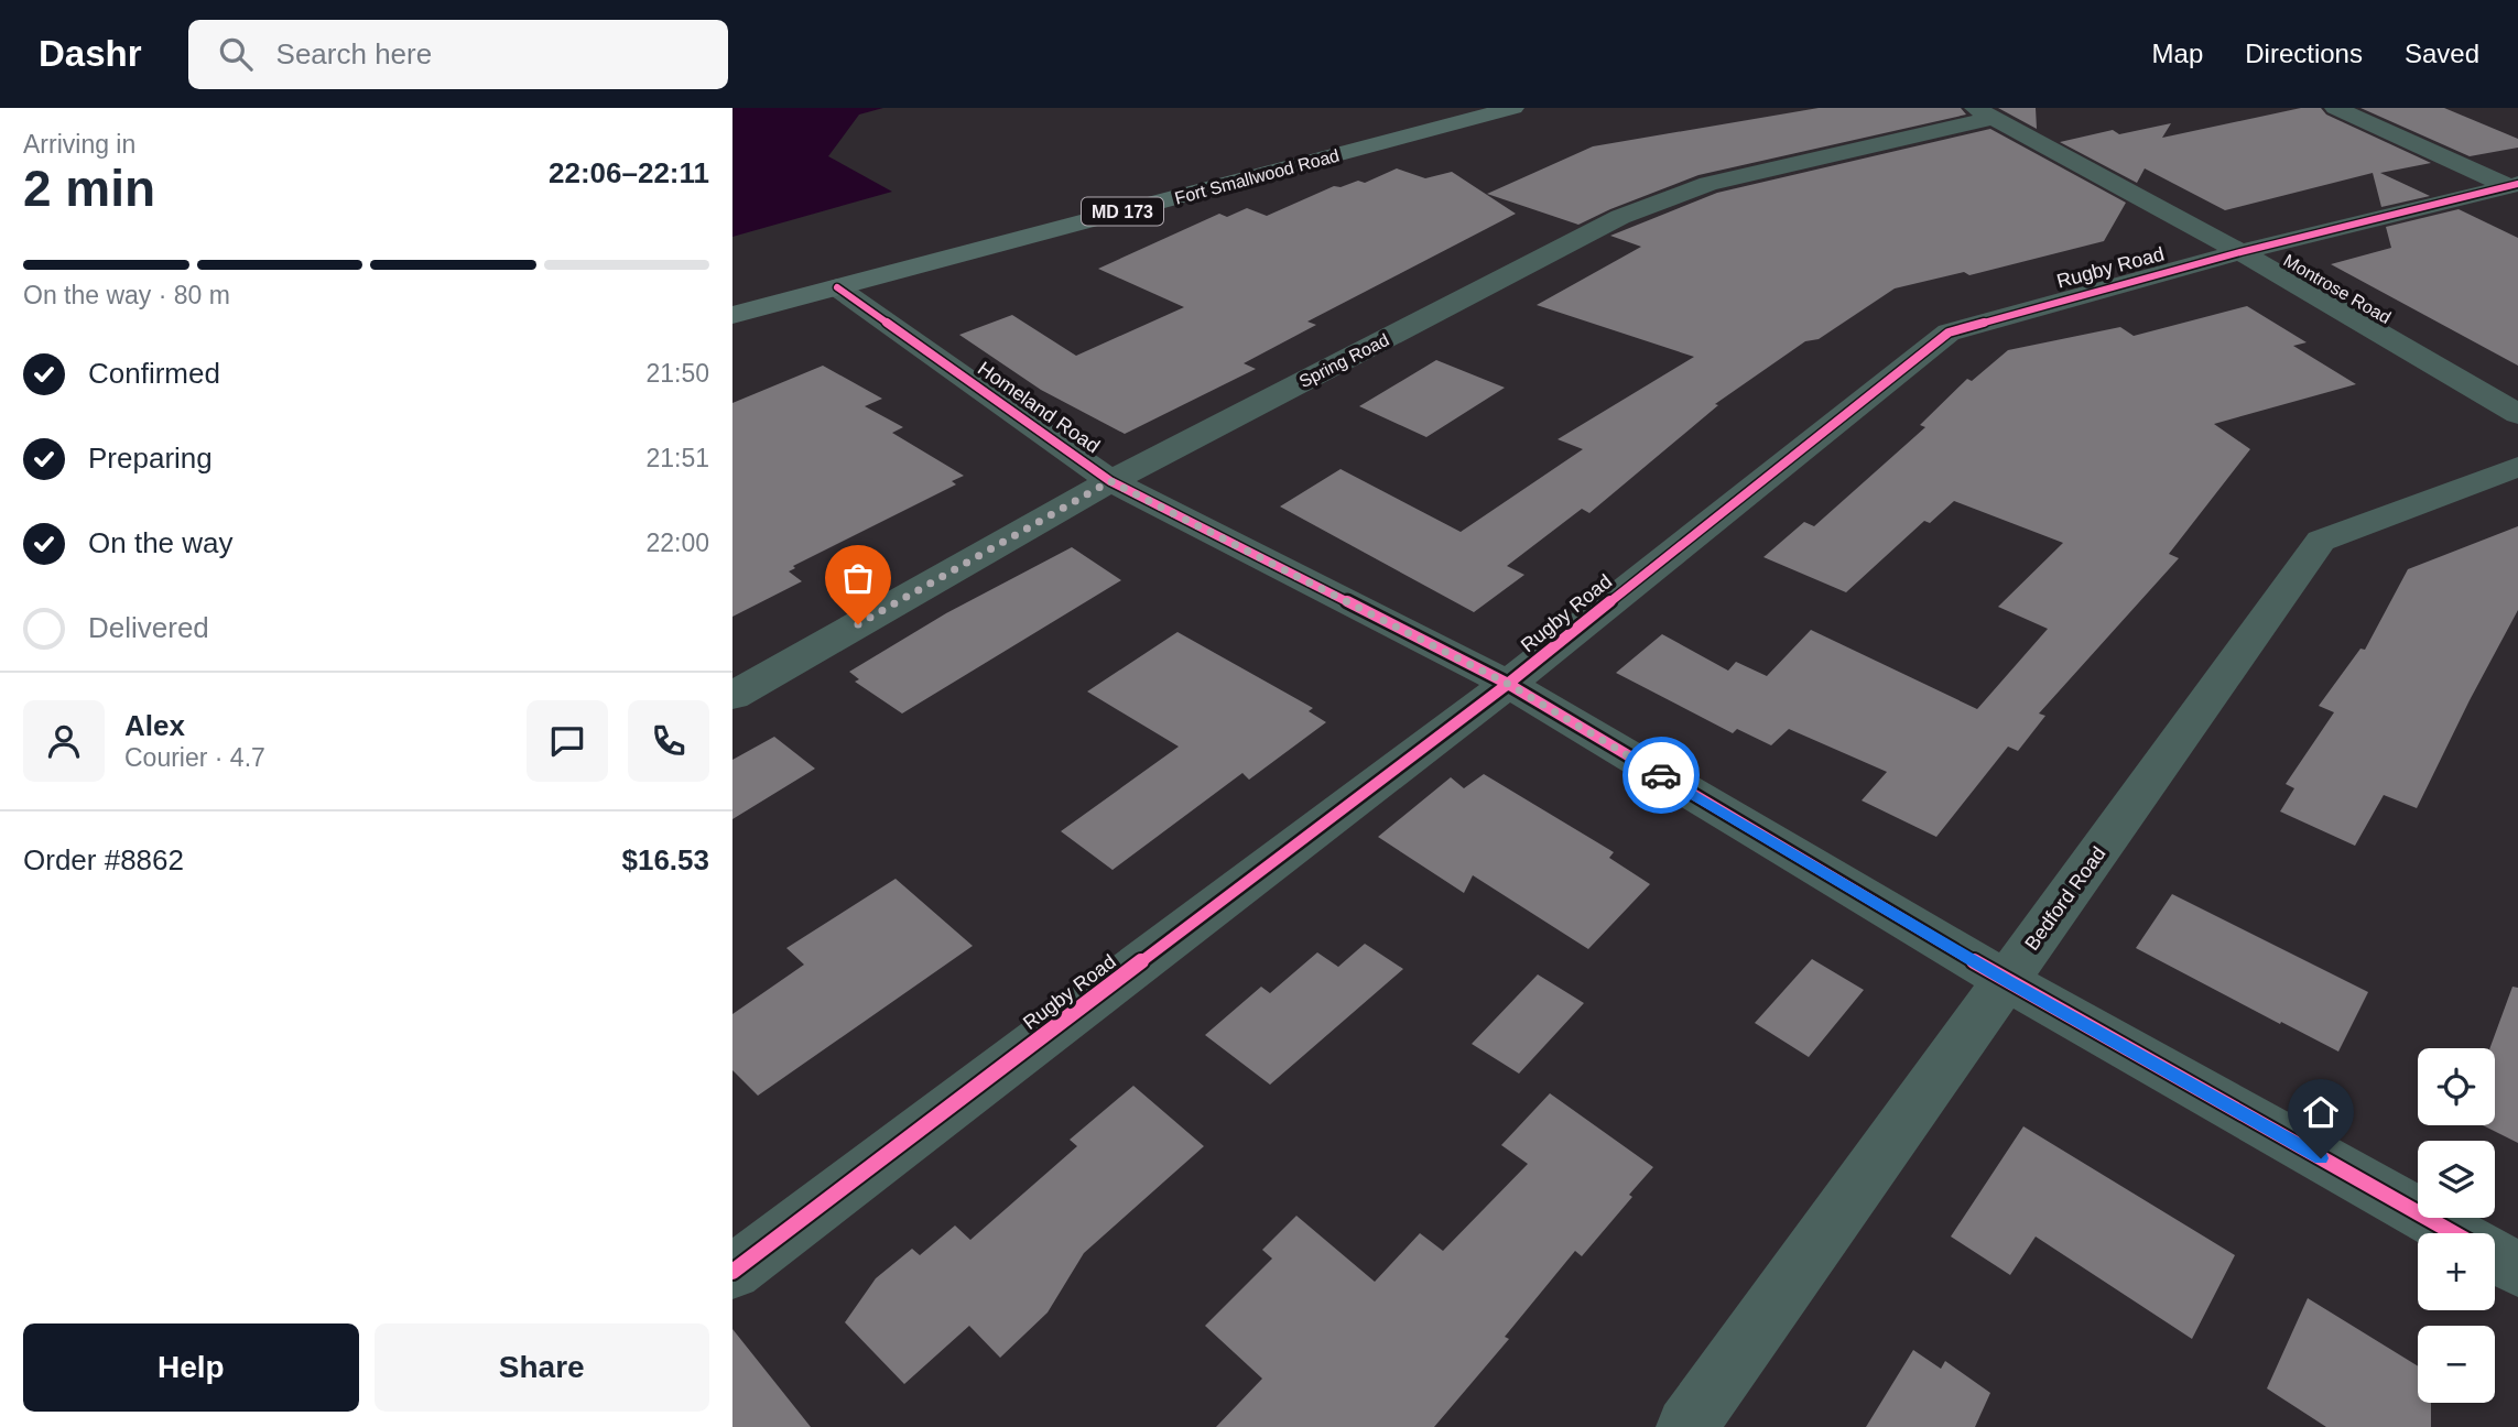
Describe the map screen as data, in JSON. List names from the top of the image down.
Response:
{
  "streets": {
    "main road": ["Fort Smallwood Road", "MD 173"],
    "street": [
      "Rugby Road",
      "Montrose Road",
      "Spring Road",
      "Homeland Road",
      "Bedford Road"
    ]
  },
  "crossings": [
    ["Fort Smallwood Road", "Homeland Road"],
    ["Rugby Road", "Montrose Road"],
    ["Rugby Road", "Homeland Road"],
    ["Montrose Road", "Spring Road"],
    ["Spring Road", "Homeland Road"],
    ["Homeland Road", "Bedford Road"]
  ],
  "page": {
    "header": "Dashr",
    "search": "Search here",
    "nav": ["Map", "Directions", "Saved"],
    "heading": ["2 min", "Arriving in", "22:06–22:11"],
    "panel": [
      "Alex",
      "Courier · 4.7",
      "Order #8862",
      "$16.53"
    ],
    "bar": "On the way · 80 m",
    "list": [
      ["Confirmed", "21:50"],
      ["Preparing", "21:51"],
      ["On the way", "22:00"],
      "Delivered"
    ],
    "map_buttons": ["+", "−"],
    "buttons": ["Help", "Share"]
  }
}
